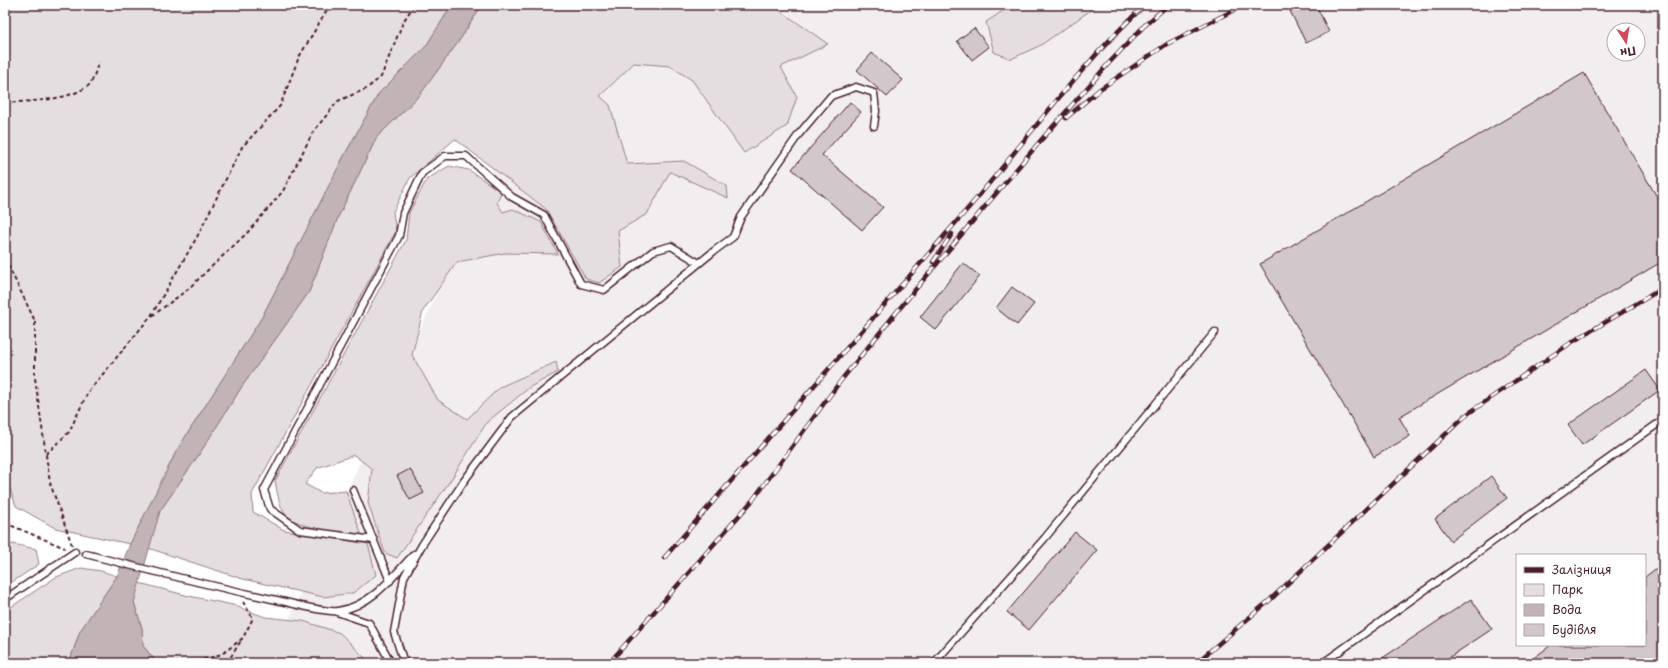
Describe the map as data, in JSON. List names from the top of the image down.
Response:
{
  "legend": [
    "Залізниця",
    "Парк",
    "Вода",
    "Будівля"
  ],
  "north": "bottom"
}
